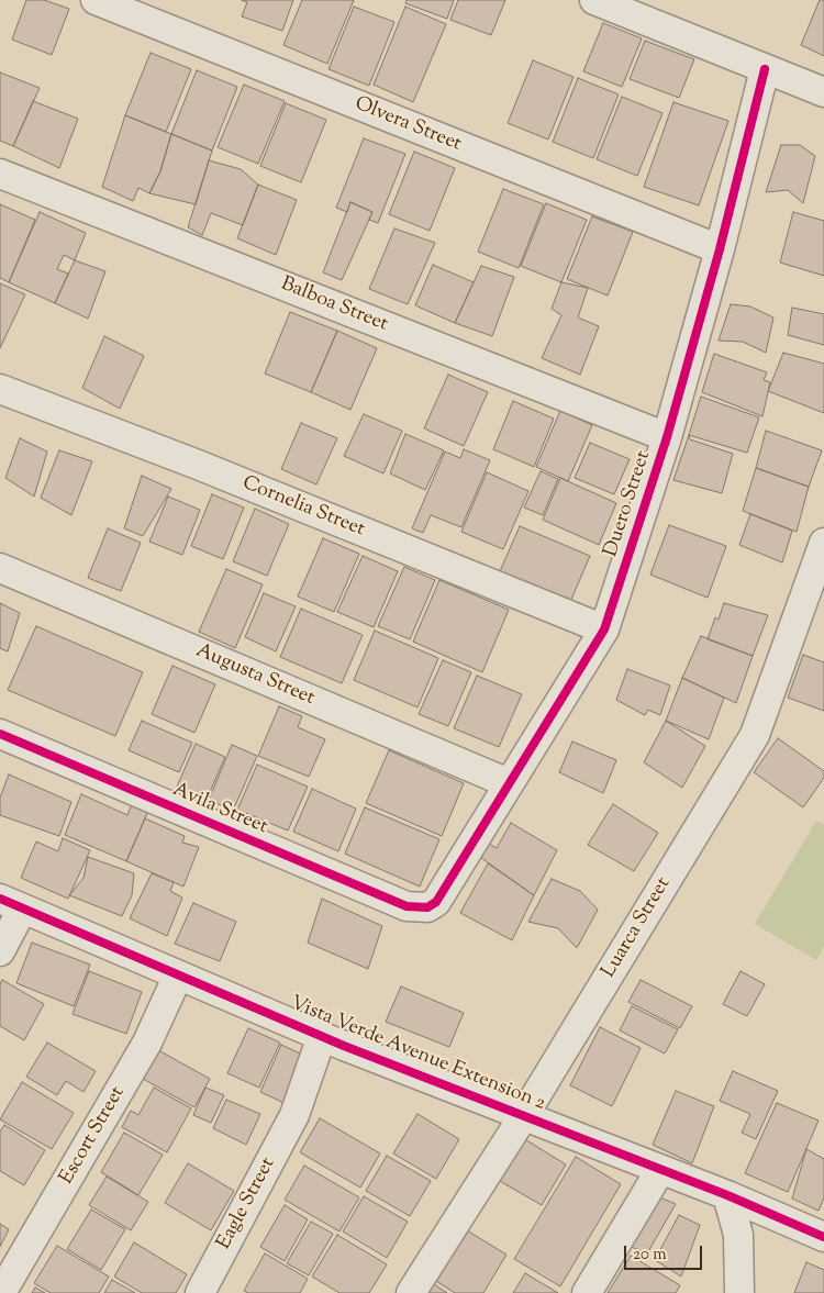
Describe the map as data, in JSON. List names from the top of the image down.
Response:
{
  "streets": {
    "street": [
      "Olvera Street",
      "Balboa Street",
      "Duero Street",
      "Cornelia Street",
      "Augusta Street",
      "Avila Street",
      "Luarca Street",
      "Vista Verde Avenue Extension 2",
      "Escort Street",
      "Eagle Street"
    ]
  },
  "crossings": [
    ["Olvera Street", "Duero Street"],
    ["Balboa Street", "Duero Street"],
    ["Duero Street", "Cornelia Street"],
    ["Duero Street", "Augusta Street"],
    ["Duero Street", "Avila Street"],
    ["Luarca Street", "Vista Verde Avenue Extension 2"],
    ["Vista Verde Avenue Extension 2", "Escort Street"],
    ["Vista Verde Avenue Extension 2", "Eagle Street"]
  ],
  "scale_bar": "20 m"
}
